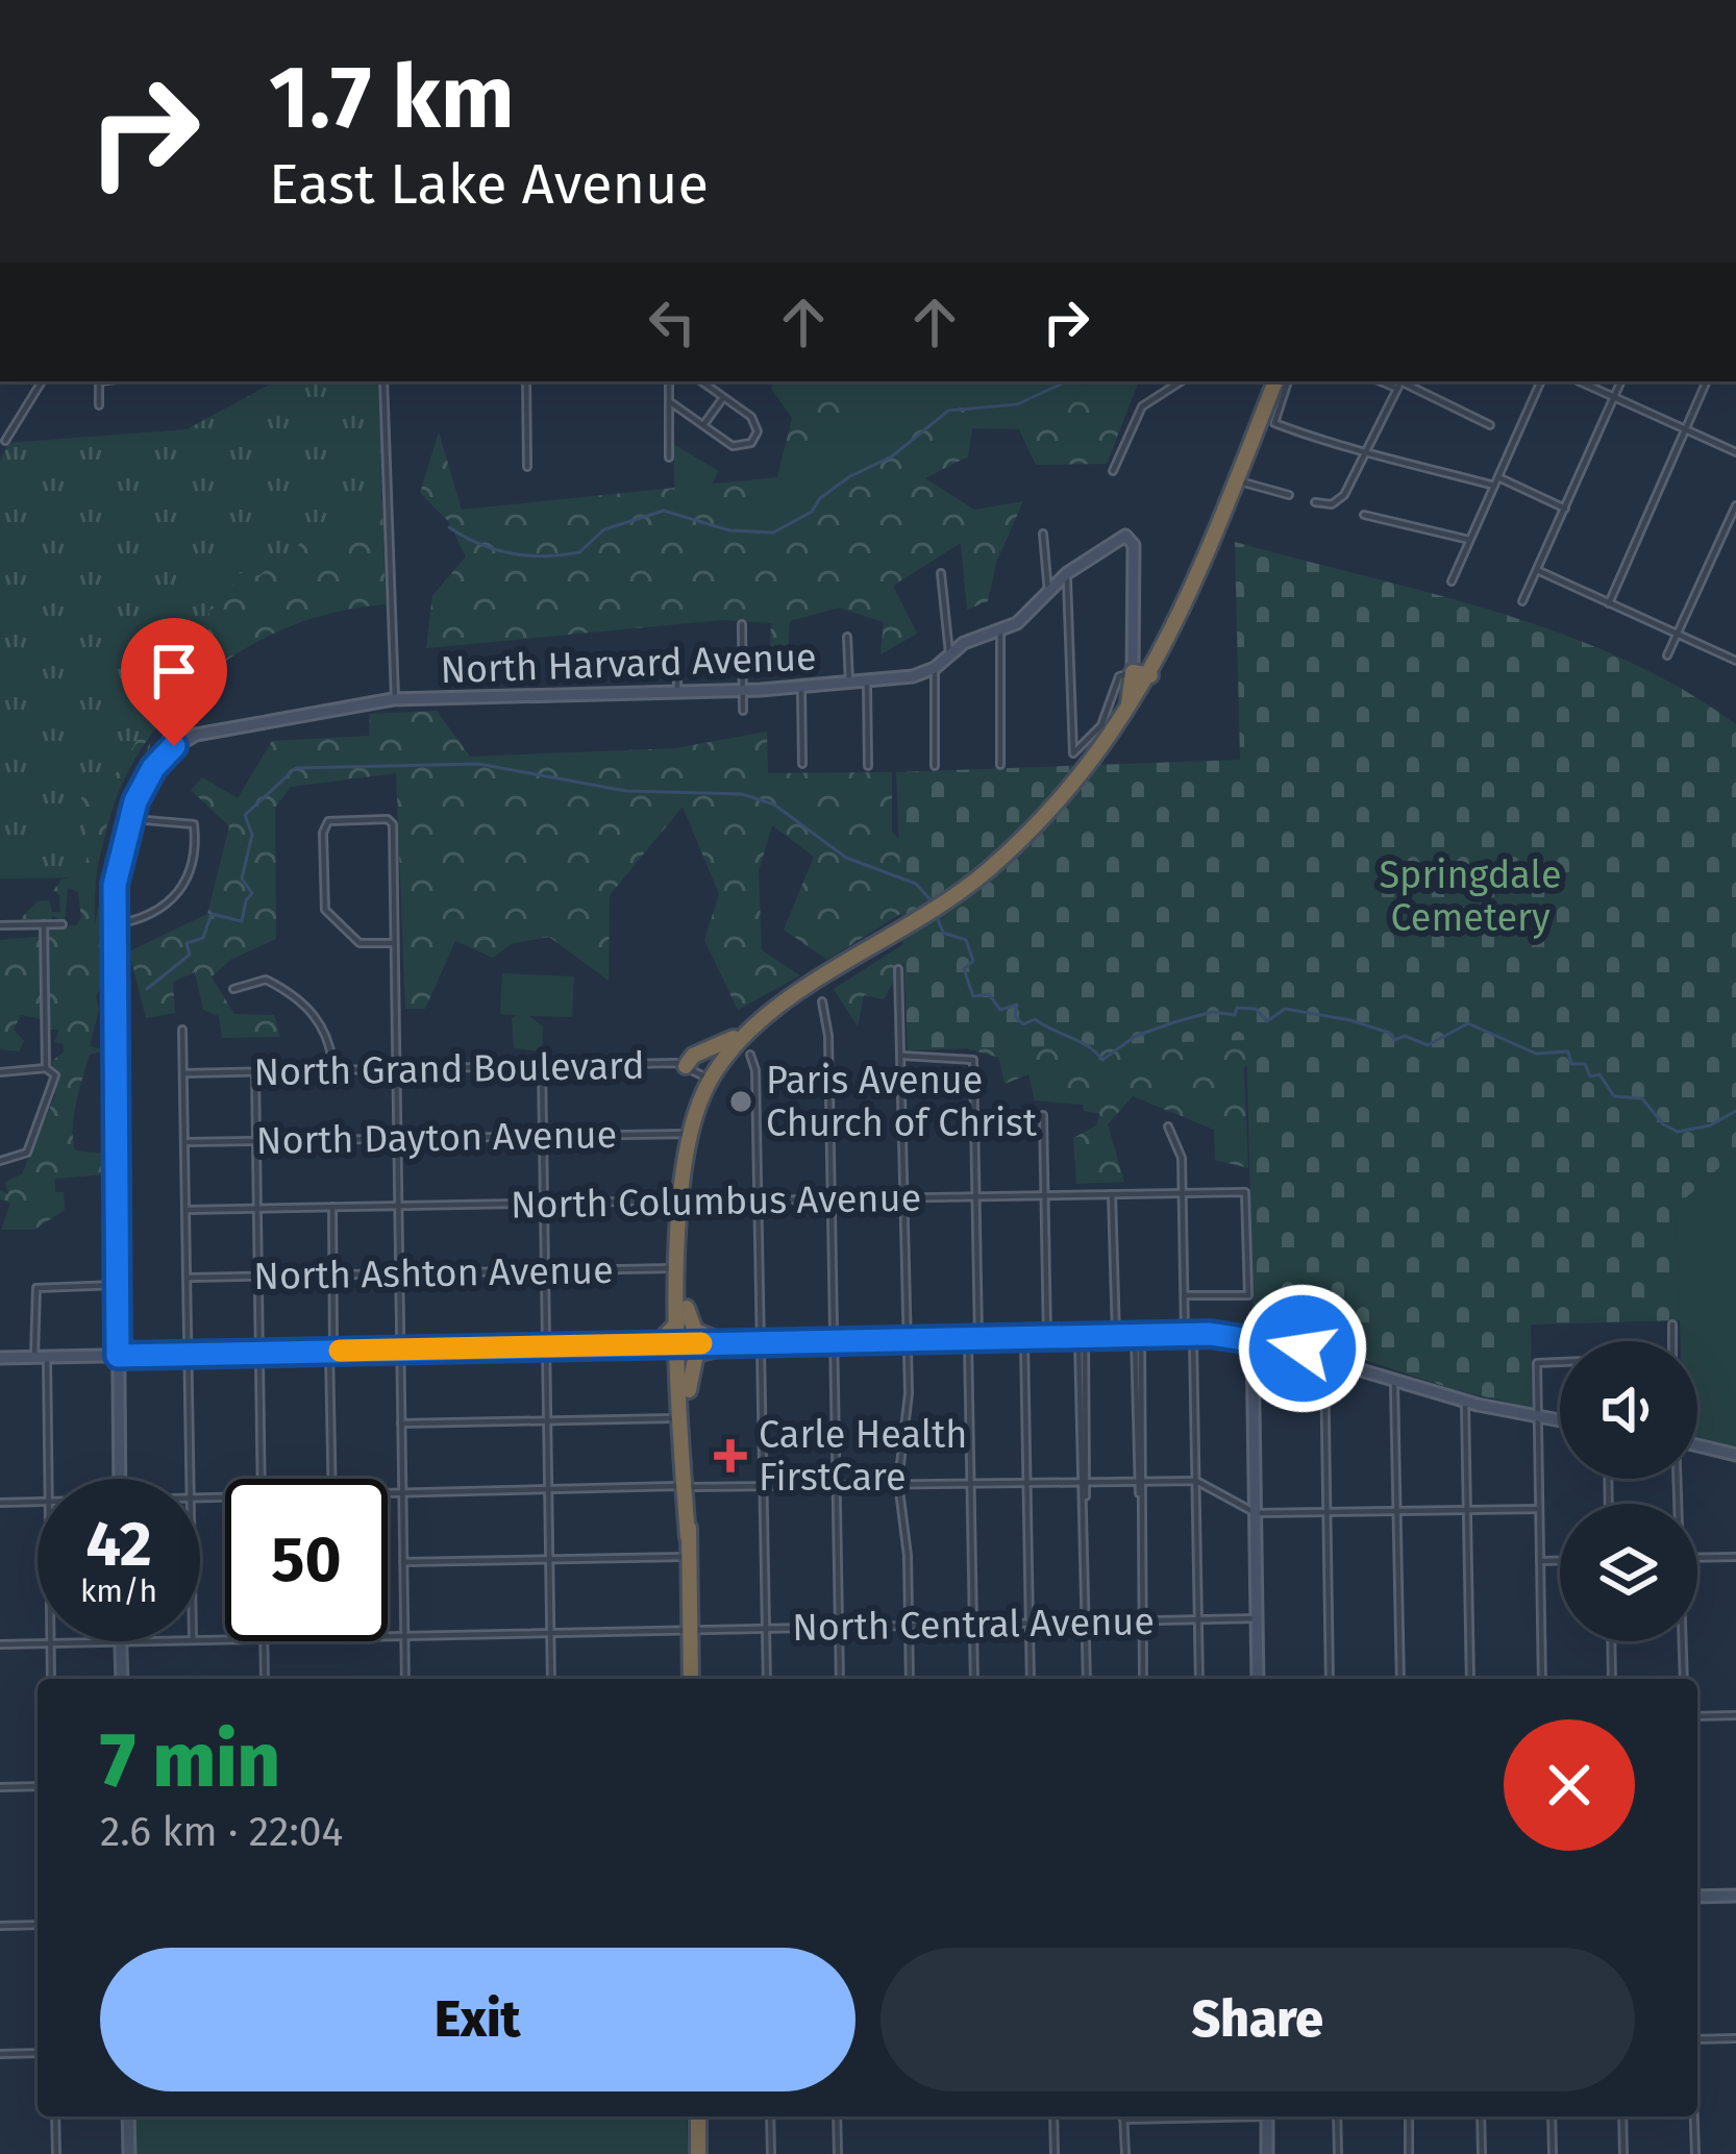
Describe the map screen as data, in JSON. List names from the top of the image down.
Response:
{
  "streets": {
    "street": [
      "North Harvard Avenue",
      "North Grand Boulevard",
      "North Dayton Avenue",
      "North Columbus Avenue",
      "North Ashton Avenue",
      "North Central Avenue"
    ]
  },
  "parks": ["Springdale Cemetery"],
  "places": {
    "other": ["Paris Avenue Church of Christ"],
    "health": ["Carle Health FirstCare"]
  },
  "page": {
    "turn": ["1.7 km", "East Lake Avenue"],
    "speed": "42 km/h",
    "limit": "50",
    "heading": ["7 min", "2.6 km · 22:04"],
    "buttons": ["Exit", "Share"]
  }
}
